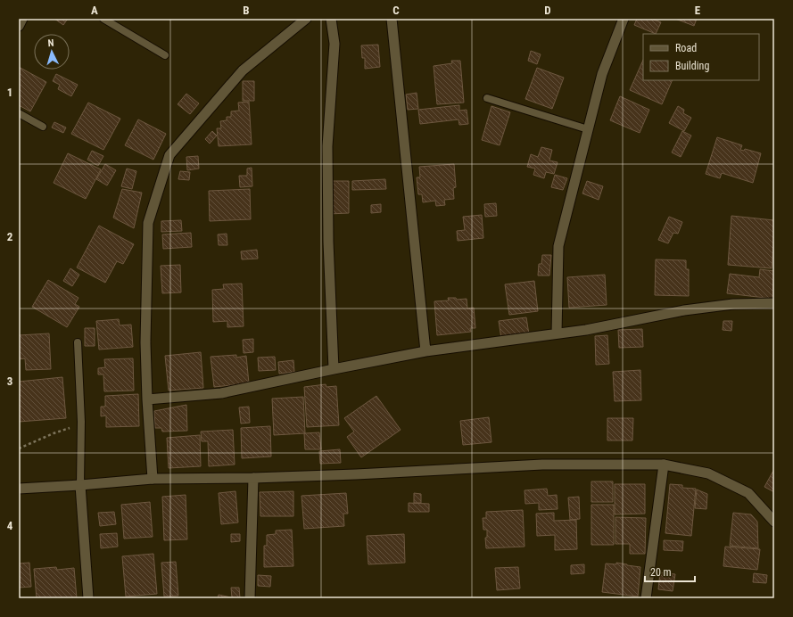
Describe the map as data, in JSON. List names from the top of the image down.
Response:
{
  "legend": ["Road", "Building"],
  "scale_bar": "20 m",
  "north": "top",
  "grid": {
    "columns": [
      "A",
      "B",
      "C",
      "D",
      "E"
    ],
    "rows": [
      "1",
      "2",
      "3",
      "4"
    ]
  }
}
